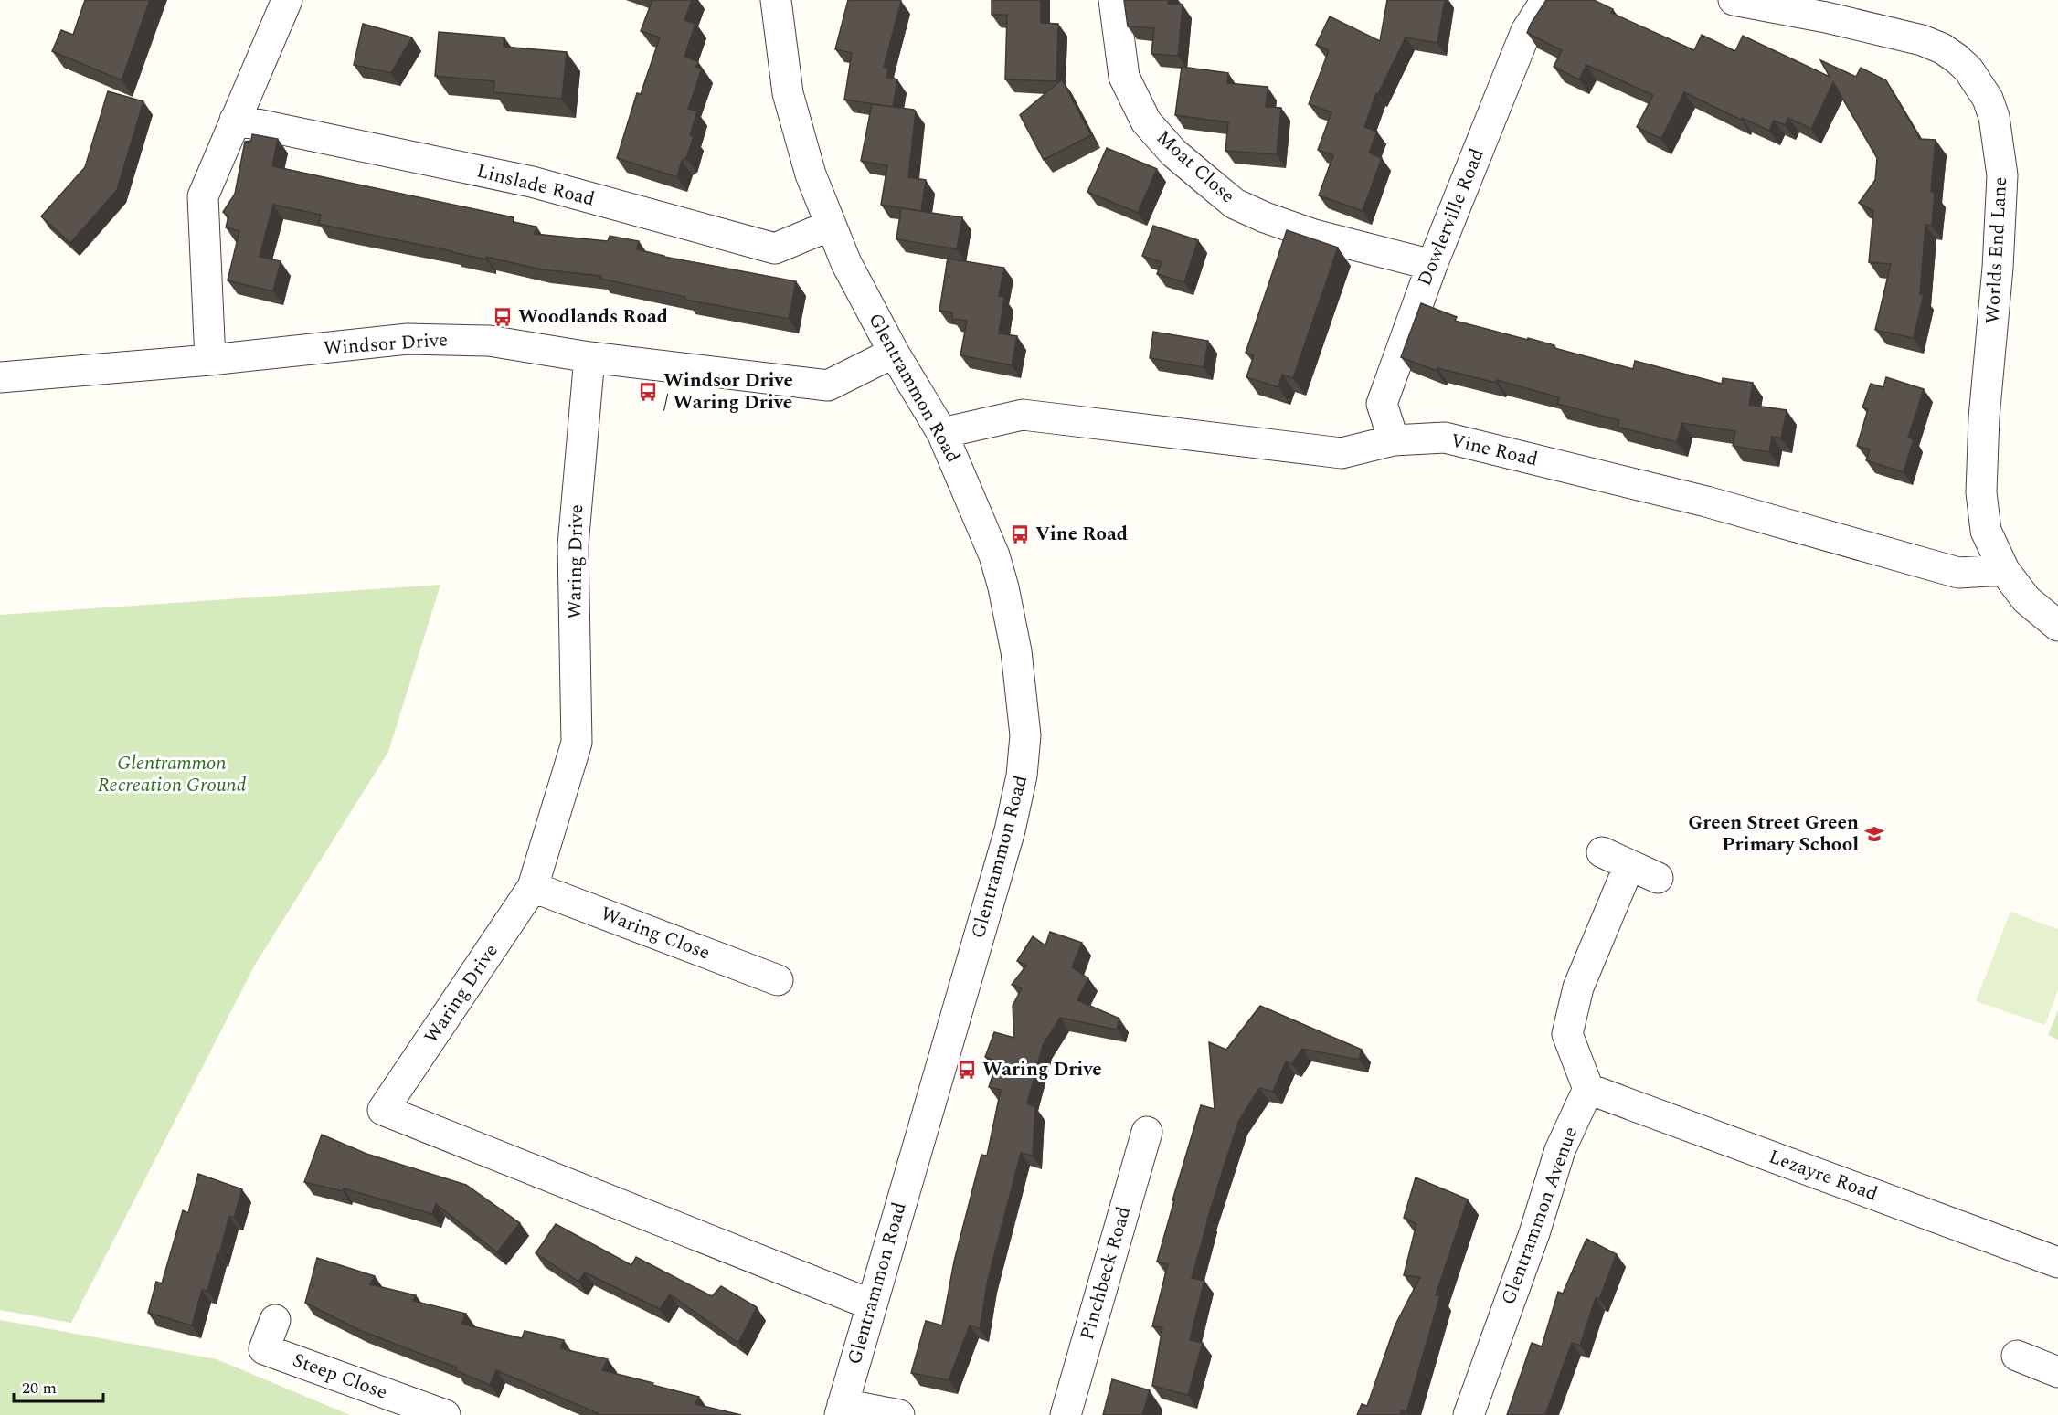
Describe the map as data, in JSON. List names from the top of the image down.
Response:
{
  "streets": {
    "street": [
      "Moat Close",
      "Linslade Road",
      "Dowlerville Road",
      "Worlds End Lane",
      "Windsor Drive",
      "Glentrammon Road",
      "Vine Road",
      "Waring Drive",
      "Waring Close",
      "Lezayre Road",
      "Glentrammon Avenue",
      "Pinchbeck Road",
      "Steep Close"
    ]
  },
  "crossings": [
    ["Moat Close", "Dowlerville Road"],
    ["Linslade Road", "Glentrammon Road"],
    ["Dowlerville Road", "Vine Road"],
    ["Worlds End Lane", "Vine Road"],
    ["Windsor Drive", "Glentrammon Road"],
    ["Windsor Drive", "Waring Drive"],
    ["Glentrammon Road", "Vine Road"],
    ["Glentrammon Road", "Waring Drive"],
    ["Waring Drive", "Waring Close"],
    ["Lezayre Road", "Glentrammon Avenue"]
  ],
  "parks": ["Glentrammon Recreation Ground"],
  "places": {
    "bus stop": [
      "Woodlands Road",
      "Windsor Drive / Waring Drive",
      "Vine Road",
      "Waring Drive"
    ],
    "school or university": ["Green Street Green Primary School"]
  },
  "scale_bar": "20 m"
}
